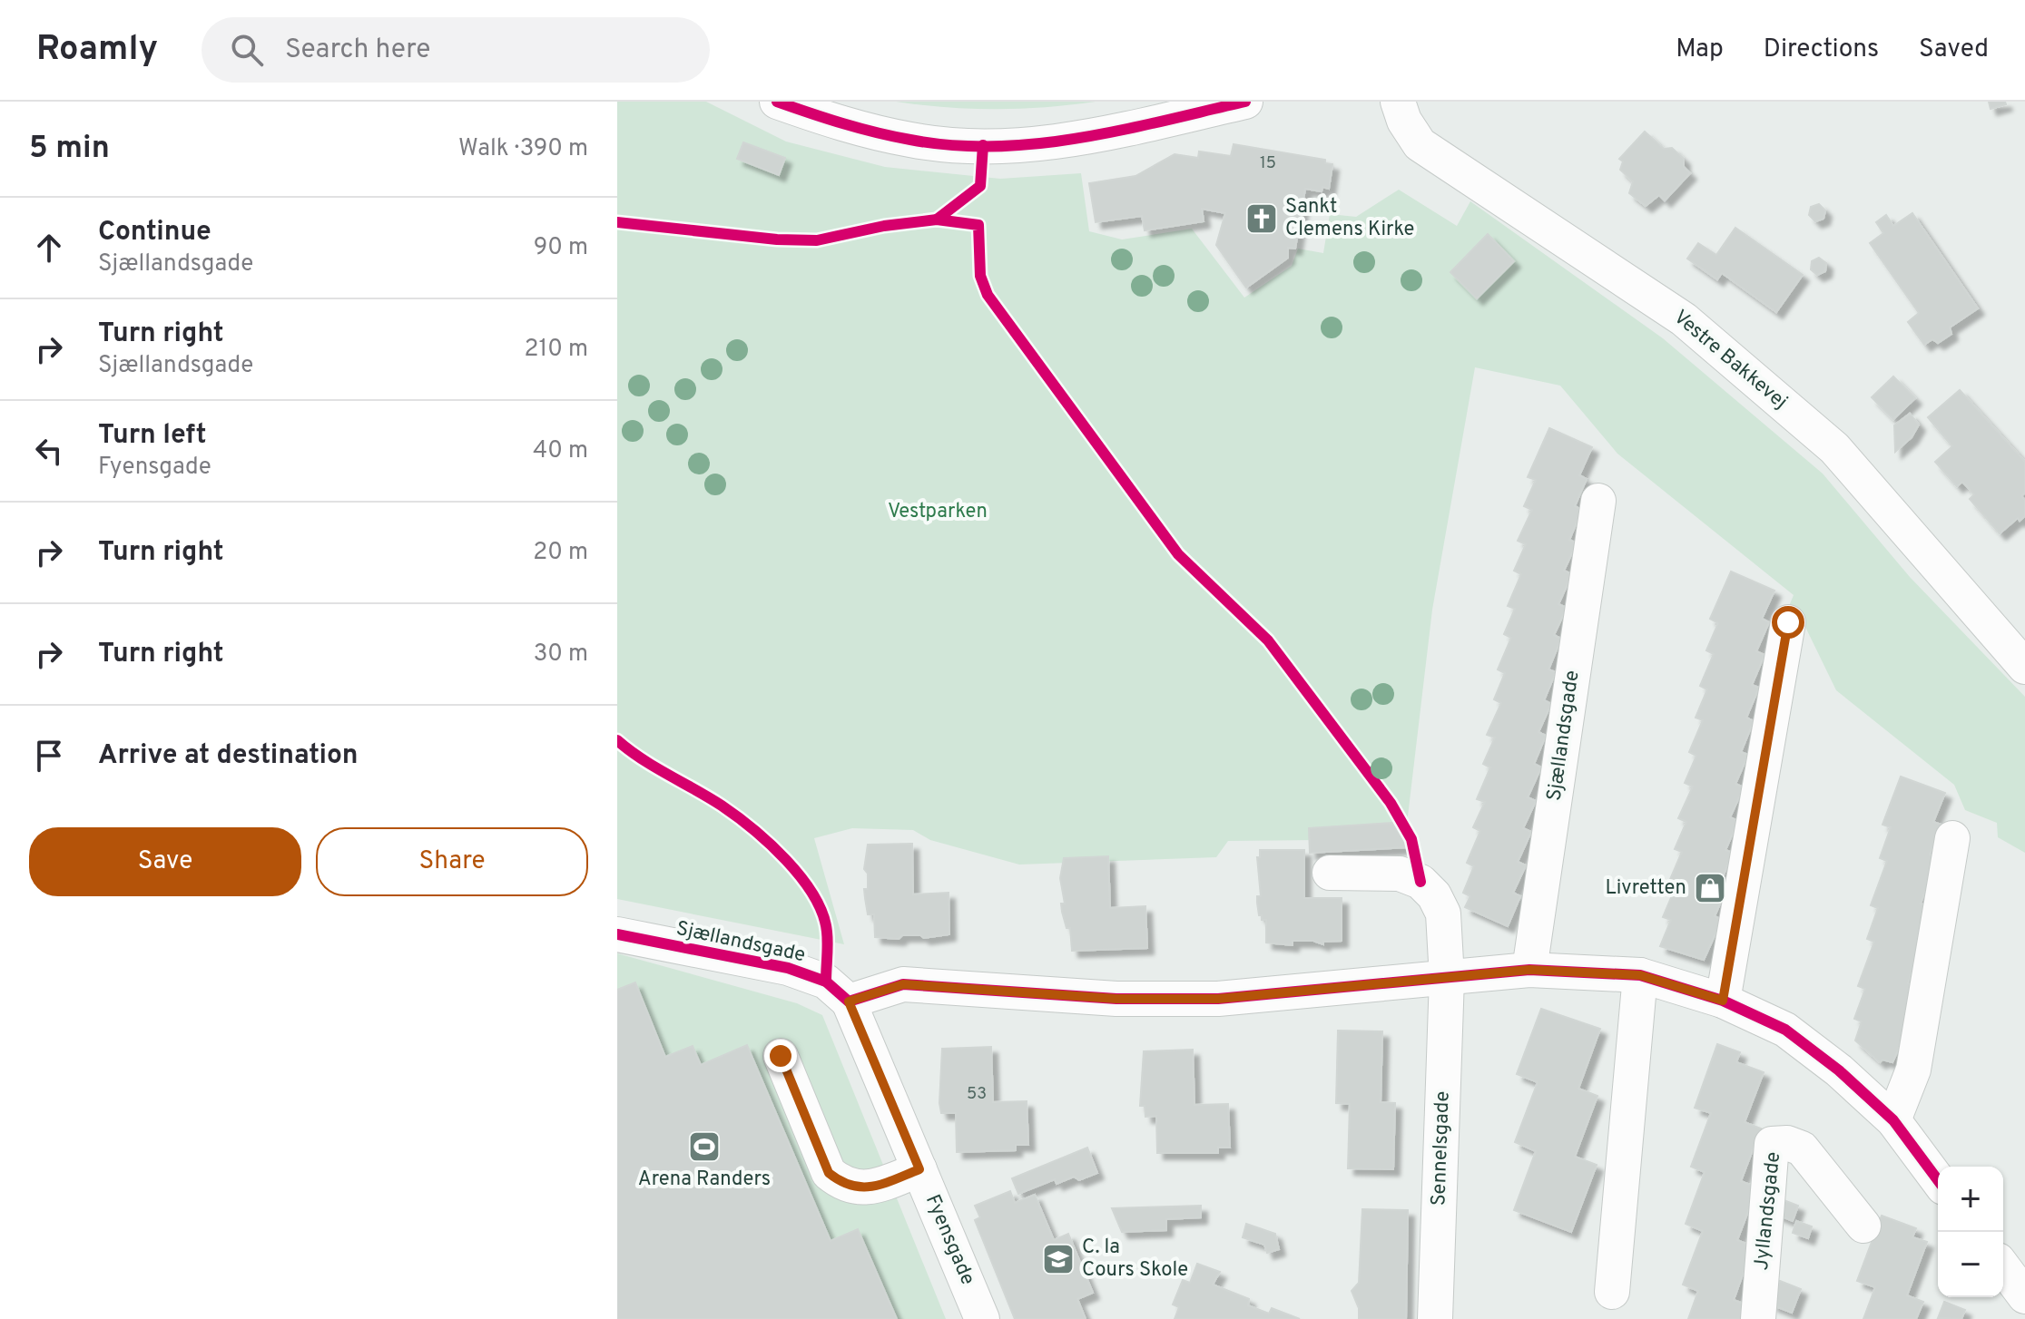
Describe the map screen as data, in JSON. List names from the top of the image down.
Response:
{
  "streets": {
    "street": [
      "Vestre Bakkevej",
      "Sjællandsgade",
      "Sennelsgade",
      "Jyllandsgade",
      "Fyensgade"
    ]
  },
  "crossings": [
    ["Sjællandsgade", "Fyensgade"]
  ],
  "parks": ["Vestparken"],
  "places": {
    "church": ["Sankt Clemens Kirke"],
    "shop": ["Livretten"],
    "sports": ["Arena Randers"],
    "school or university": ["C. la Cours Skole"]
  },
  "house_numbers": ["15", "53"],
  "page": {
    "header": "Roamly",
    "search": "Search here",
    "nav": ["Map", "Directions", "Saved"],
    "heading": ["5 min", "Walk · 390 m"],
    "list": [
      ["Continue", "Sjællandsgade", "90 m"],
      ["Turn right", "Sjællandsgade", "210 m"],
      ["Turn left", "Fyensgade", "40 m"],
      ["Turn right", "20 m"],
      ["Turn right", "30 m"],
      "Arrive at destination"
    ],
    "buttons": ["Save", "Share"],
    "map_buttons": ["+", "−"]
  }
}
